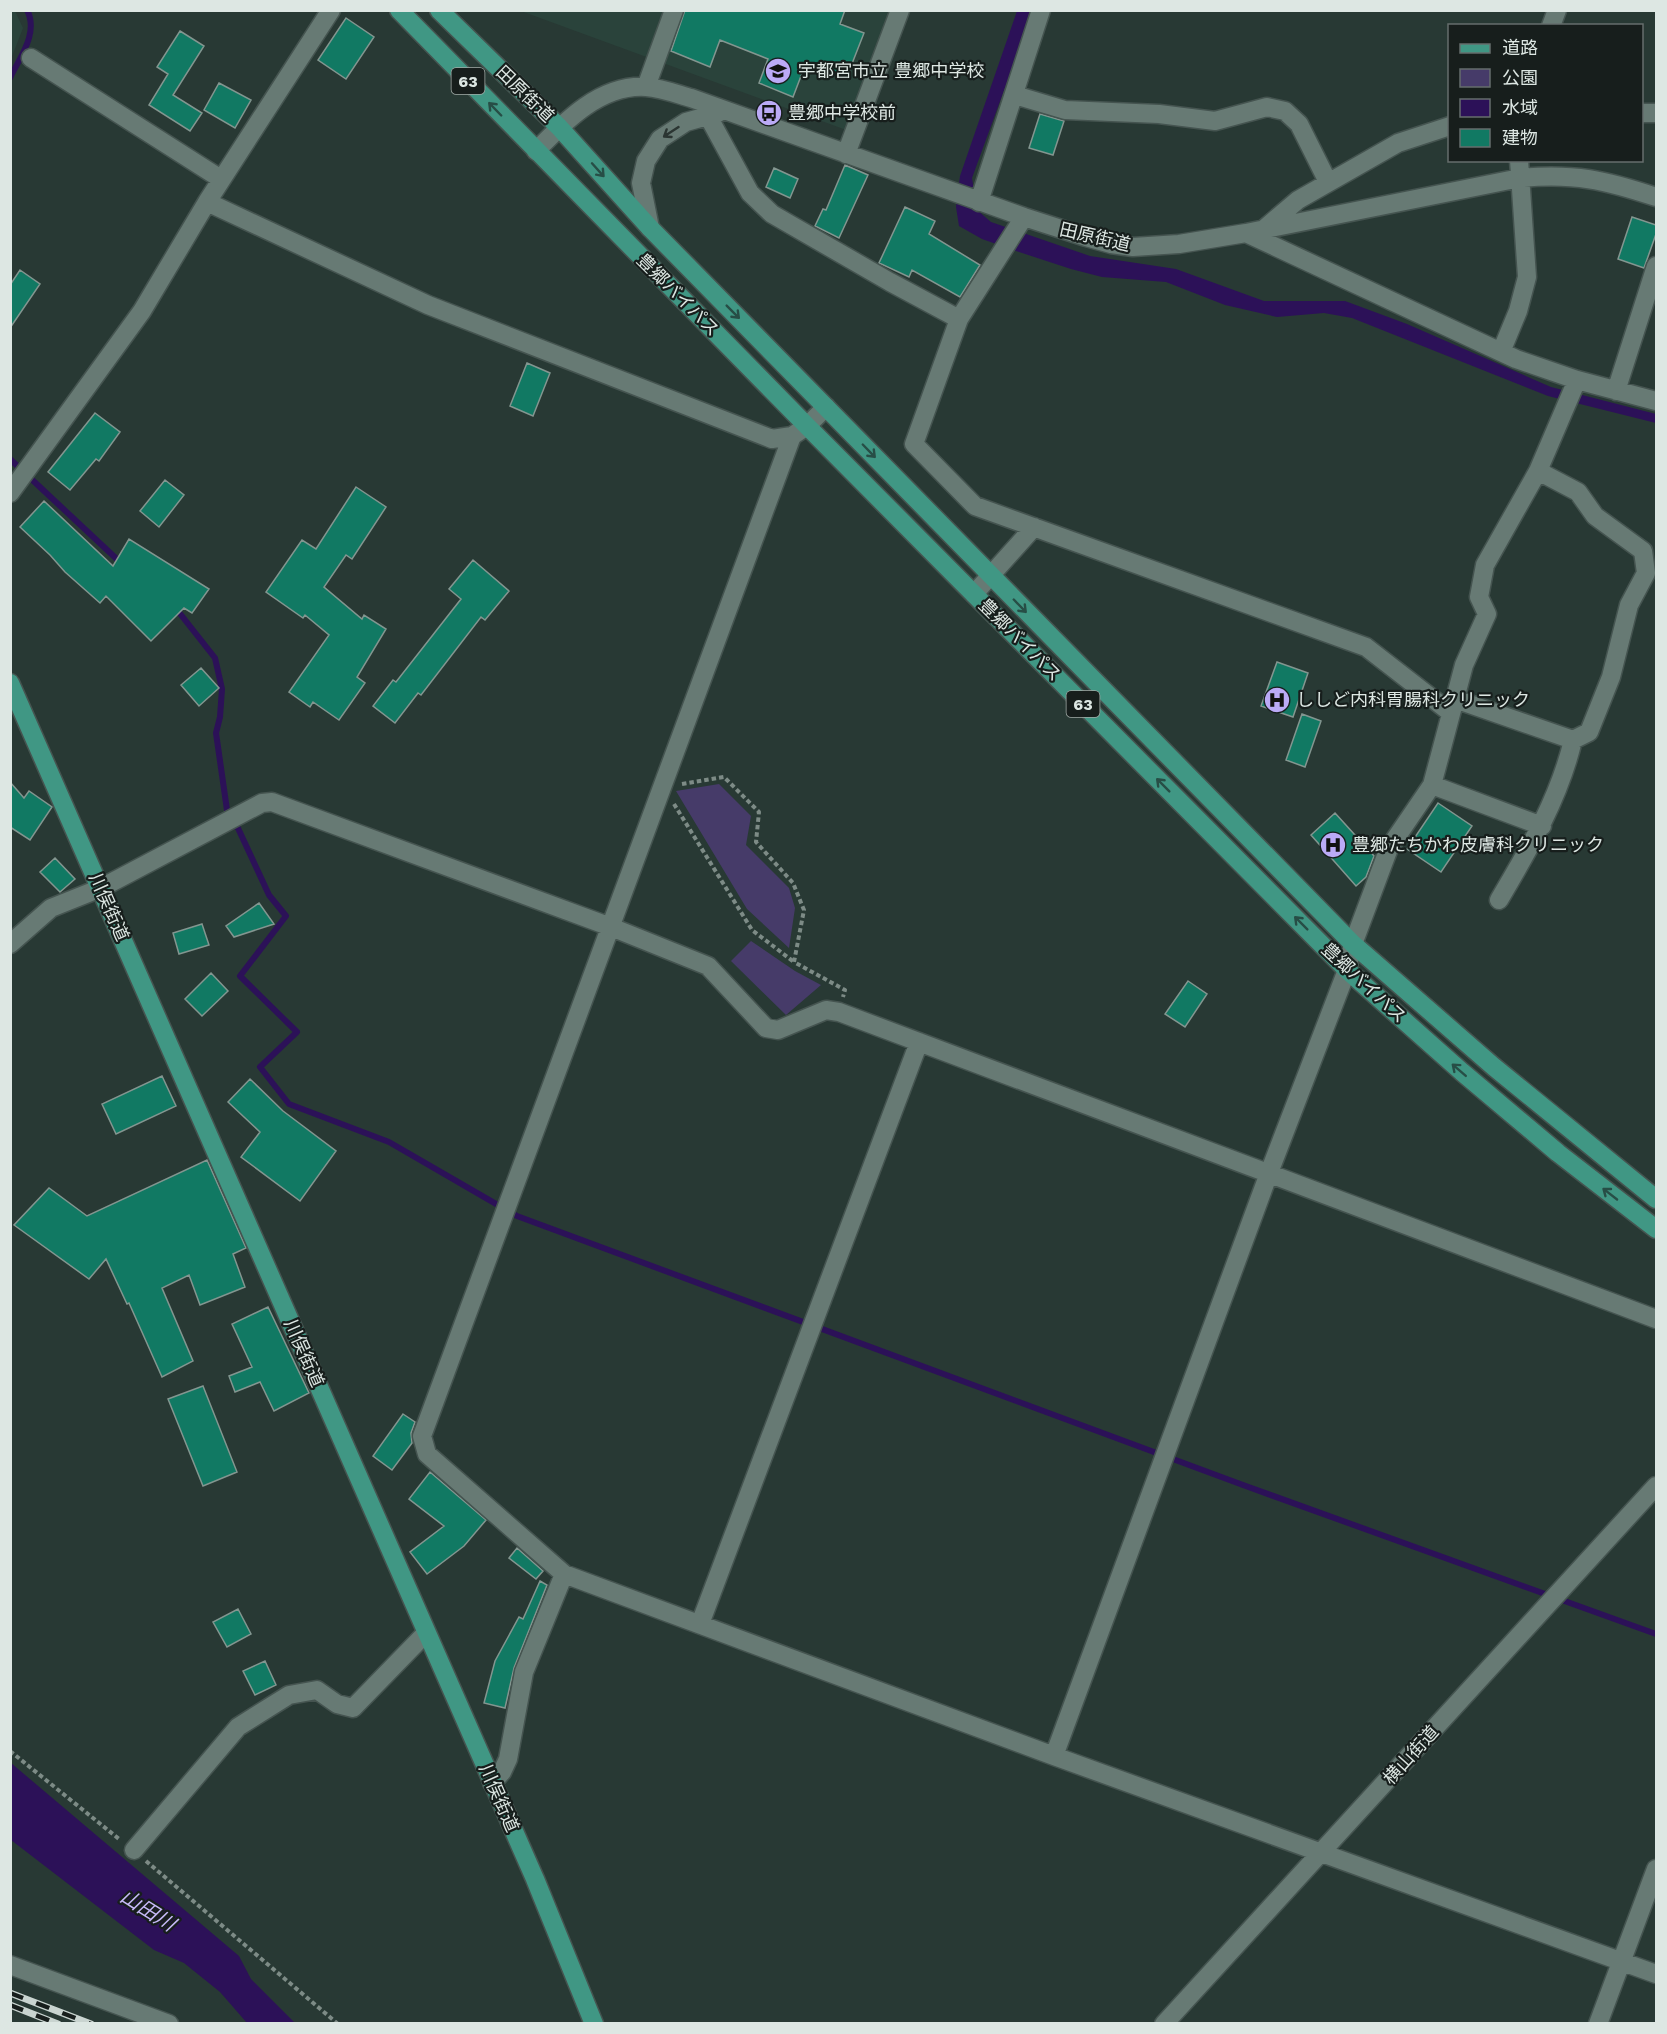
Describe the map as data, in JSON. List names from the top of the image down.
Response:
{
  "streets": {
    "main road": [
      "63",
      "田原街道",
      "豊郷バイパス",
      "川俣街道"
    ],
    "street": ["横山街道"]
  },
  "crossings": [
    ["田原街道", "豊郷バイパス"]
  ],
  "water": ["山田川"],
  "places": {
    "school or university": ["宇都宮市立 豊郷中学校"],
    "bus stop": ["豊郷中学校前"],
    "hospital": ["ししど内科胃腸科クリニック", "豊郷たちかわ皮膚科クリニック"]
  },
  "legend": [
    "道路",
    "公園",
    "水域",
    "建物"
  ]
}
